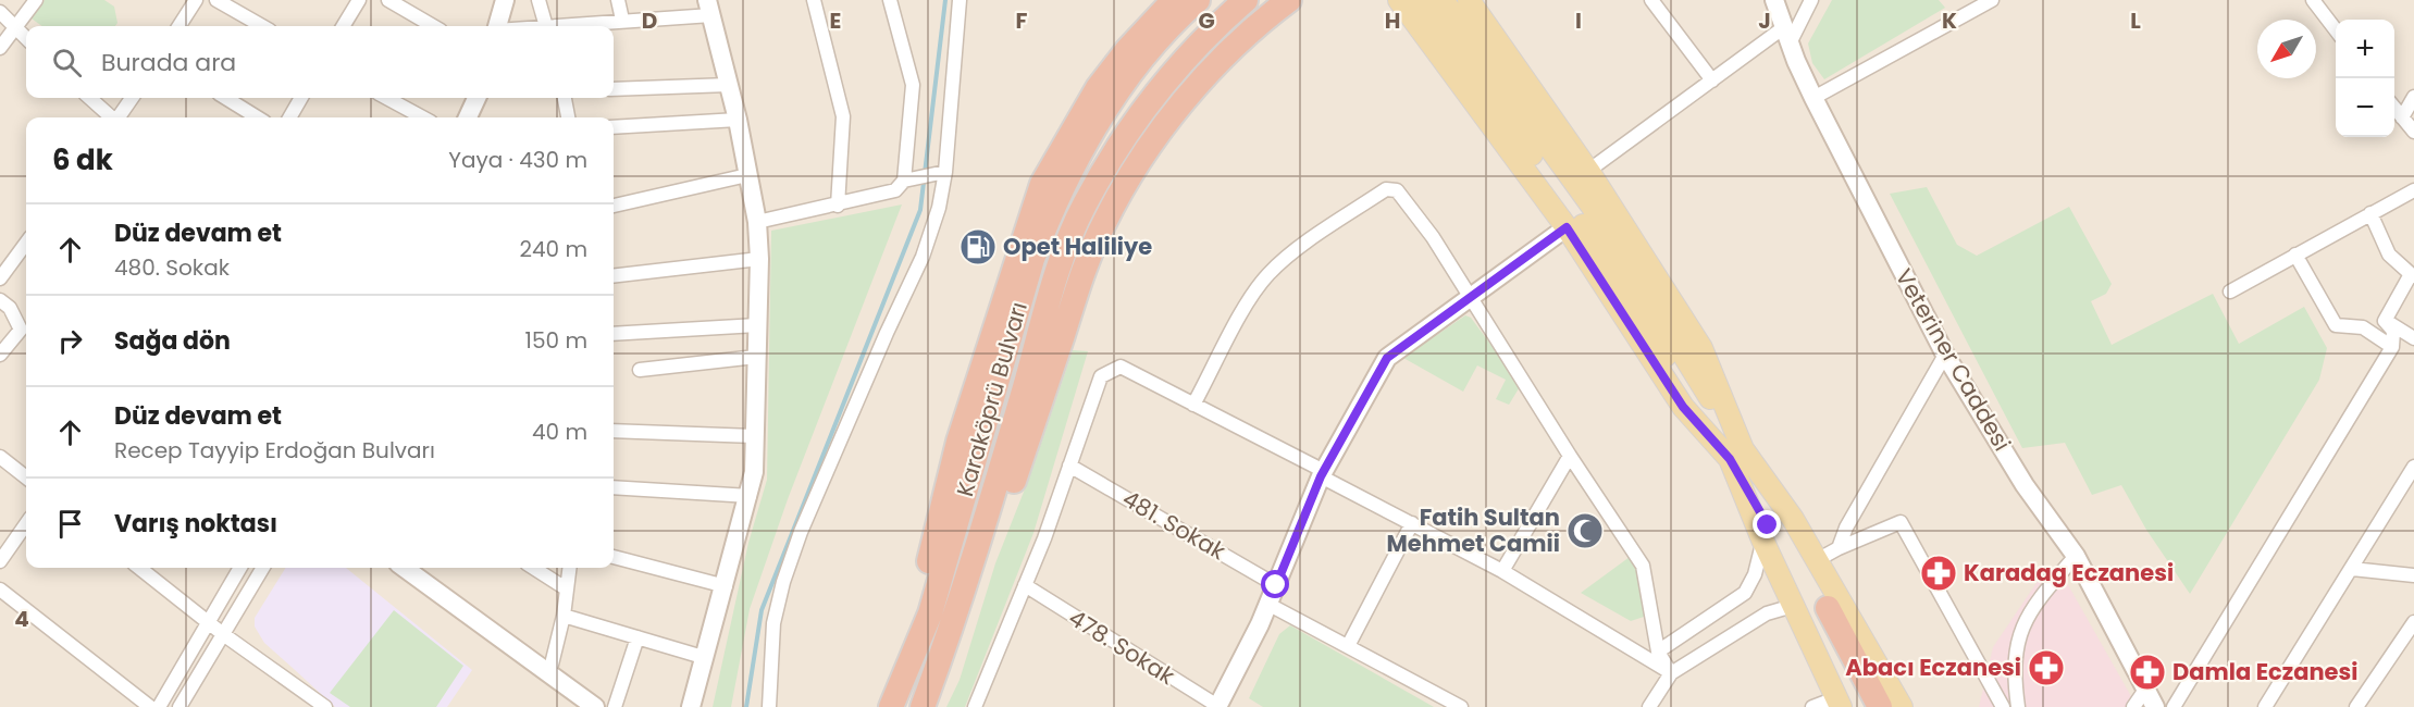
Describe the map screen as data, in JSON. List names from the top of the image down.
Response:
{
  "streets": {
    "highway": ["Karaköprü Bulvarı"],
    "street": ["Veteriner Caddesi", "481. Sokak", "478. Sokak"]
  },
  "places": {
    "fuel station": ["Opet Haliliye"],
    "mosque": ["Fatih Sultan Mehmet Camii"],
    "pharmacy": ["Karadag Eczanesi", "Abacı Eczanesi", "Damla Eczanesi"]
  },
  "north": "bottom left",
  "page": {
    "map_buttons": ["+", "−"],
    "search": "Burada ara",
    "heading": ["6 dk", "Yaya · 430 m"],
    "list": [
      ["Düz devam et", "480. Sokak", "240 m"],
      ["Sağa dön", "150 m"],
      ["Düz devam et", "Recep Tayyip Erdoğan Bulvarı", "40 m"],
      "Varış noktası"
    ]
  },
  "grid": {
    "columns": [
      "D",
      "E",
      "F",
      "G",
      "H",
      "I",
      "J",
      "K",
      "L"
    ],
    "rows": ["4"]
  }
}
